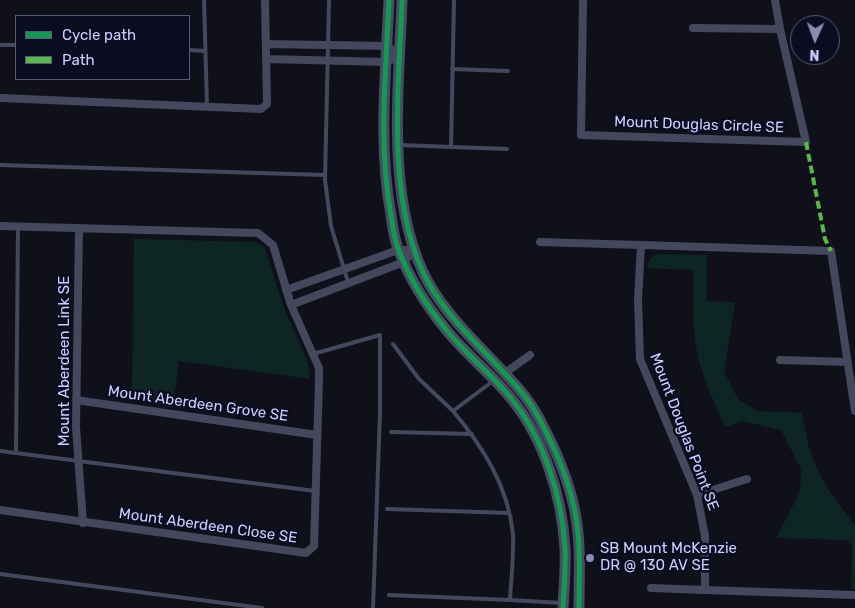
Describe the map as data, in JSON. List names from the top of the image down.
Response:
{
  "streets": {
    "street": [
      "Mount Douglas Circle SE",
      "Mount Aberdeen Link SE",
      "Mount Aberdeen Grove SE",
      "Mount Douglas Point SE",
      "Mount Aberdeen Close SE"
    ]
  },
  "crossings": [
    ["Mount Aberdeen Link SE", "Mount Aberdeen Grove SE"],
    ["Mount Aberdeen Link SE", "Mount Aberdeen Close SE"],
    ["Mount Aberdeen Grove SE", "Mount Aberdeen Close SE"]
  ],
  "places": ["SB Mount McKenzie DR @ 130 AV SE"],
  "legend": ["Cycle path", "Path"],
  "north": "bottom"
}
